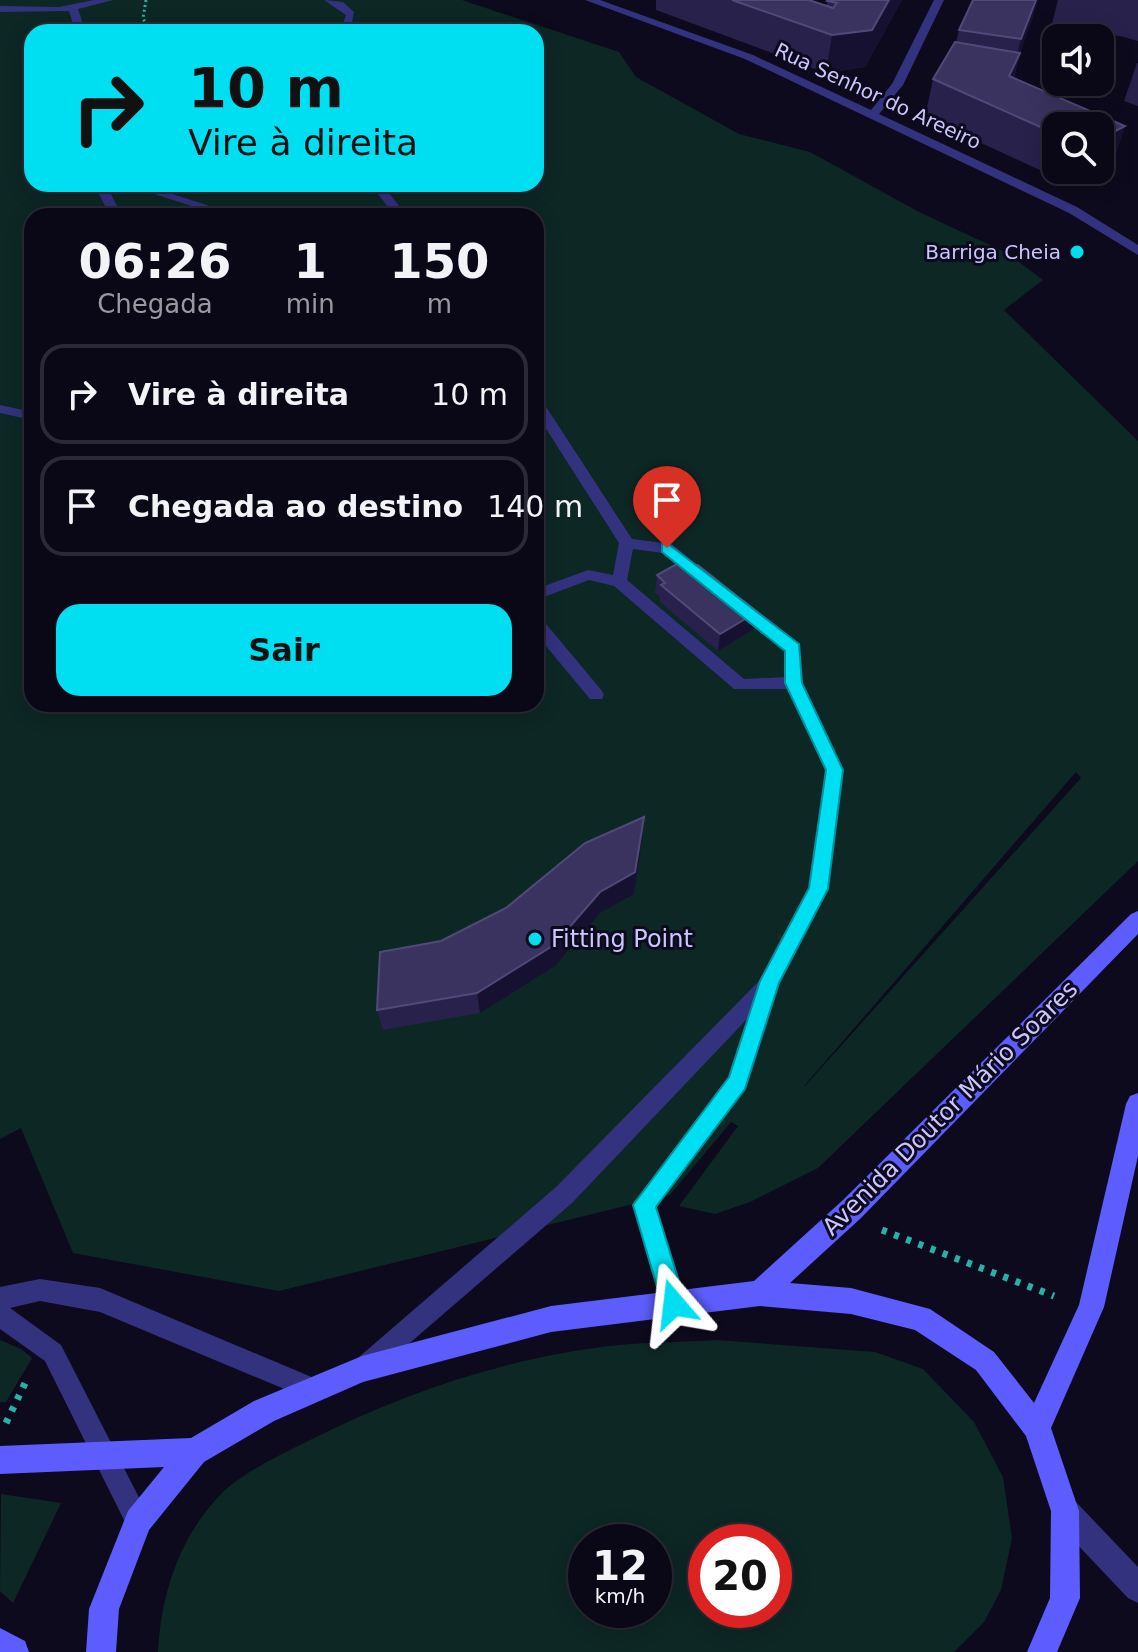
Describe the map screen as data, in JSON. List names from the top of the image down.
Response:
{
  "streets": {
    "main road": ["Avenida Doutor Mário Soares"],
    "street": ["Rua Senhor do Areeiro"]
  },
  "places": ["Barriga Cheia", "Fitting Point"],
  "page": {
    "turn": ["10 m", "Vire à direita"],
    "eta": [
      "06:26",
      "Chegada",
      "1",
      "min",
      "150",
      "m"
    ],
    "list": [
      {
        "name": "Vire à direita",
        "value": "10 m"
      },
      {
        "name": "Chegada ao destino",
        "value": "140 m"
      }
    ],
    "buttons": "Sair",
    "speed": "12 km/h",
    "limit": "20"
  }
}
